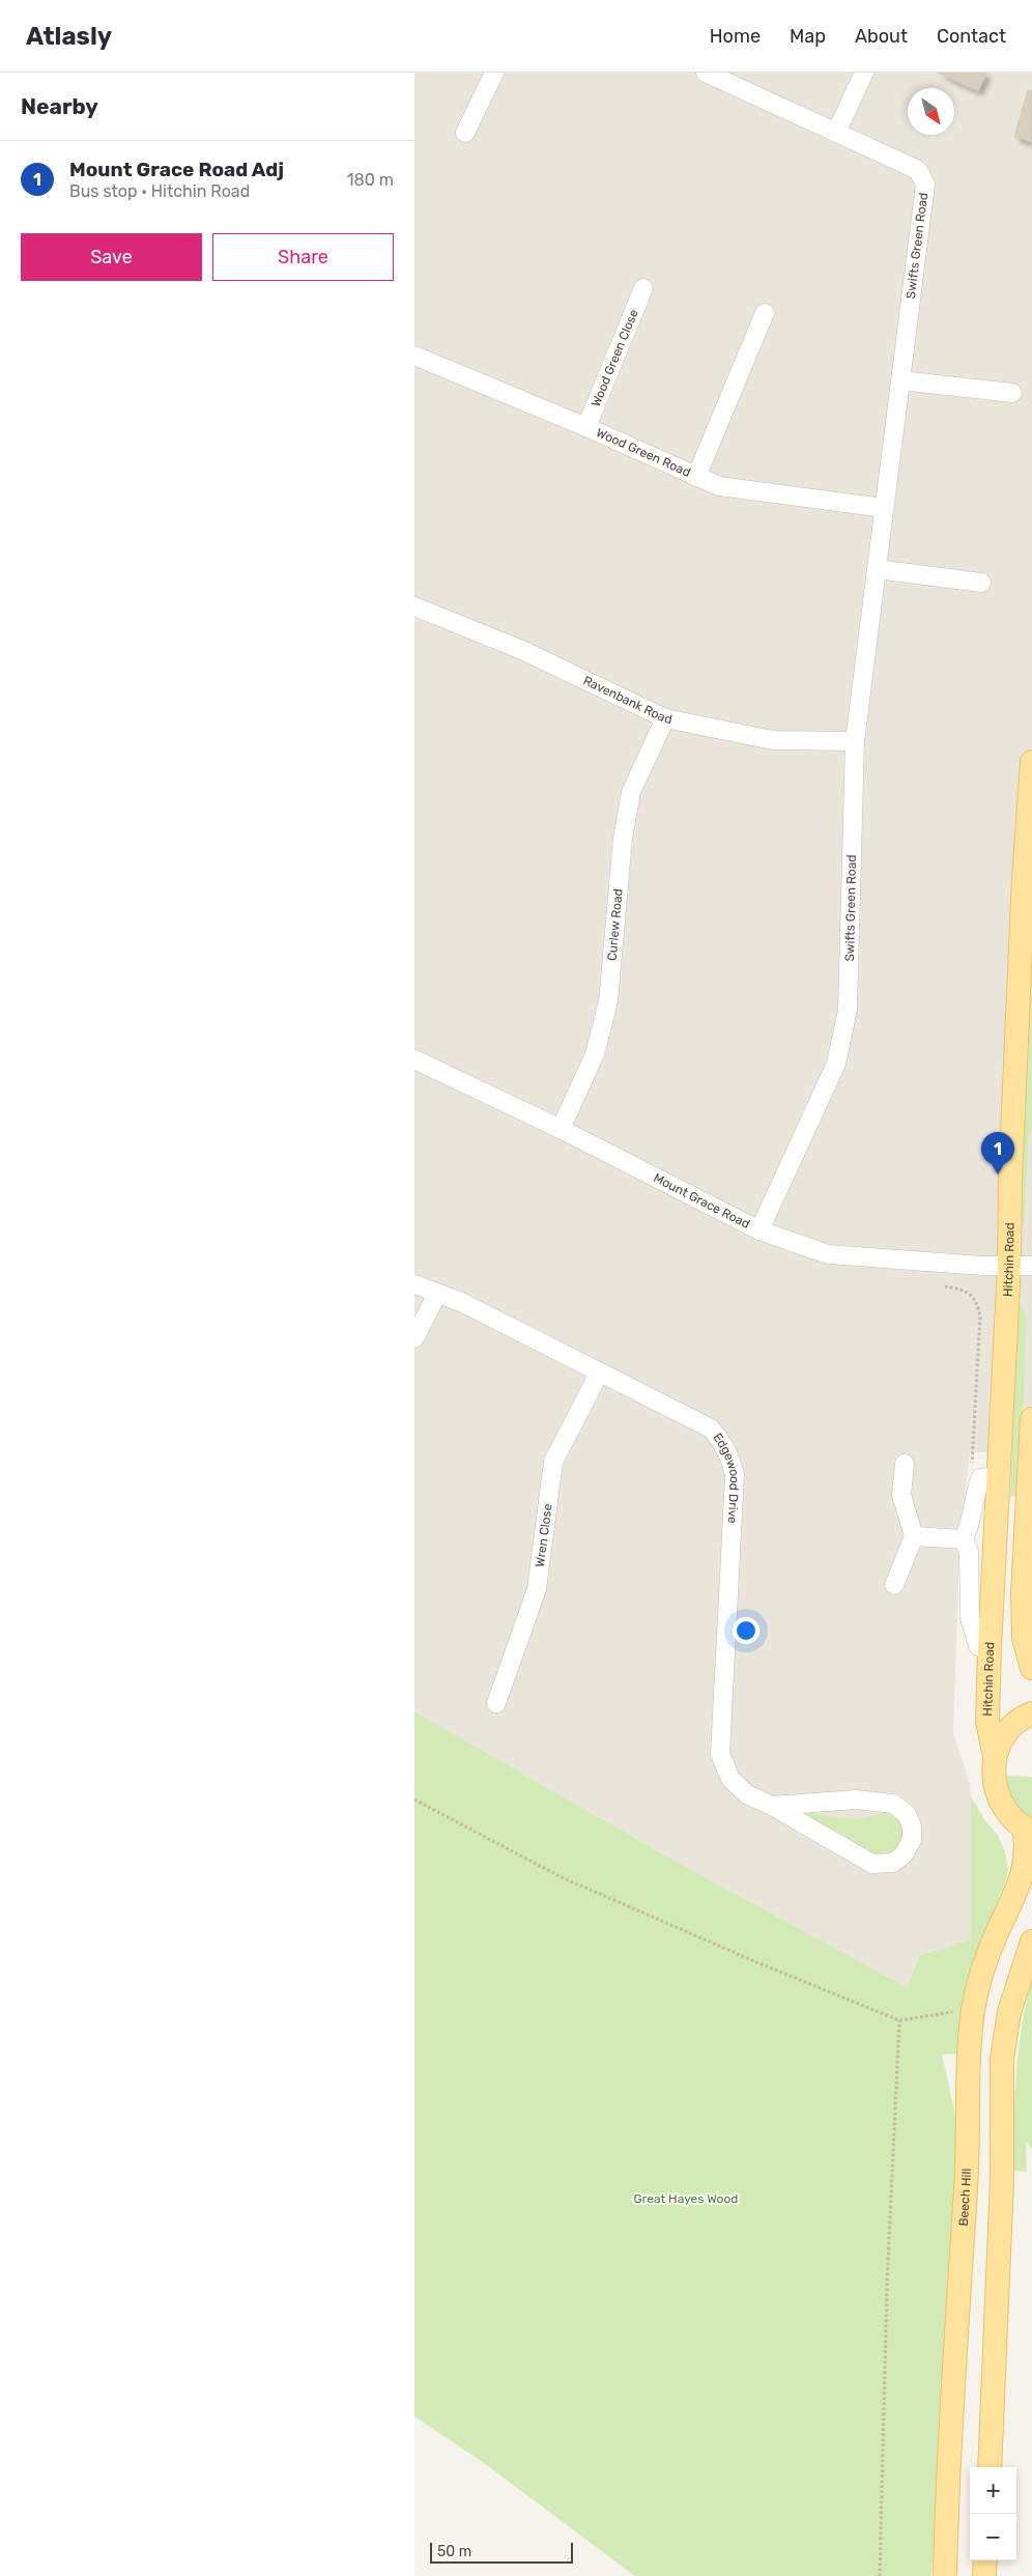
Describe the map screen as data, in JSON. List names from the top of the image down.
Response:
{
  "streets": {
    "main road": ["Hitchin Road", "Beech Hill"],
    "street": [
      "Swifts Green Road",
      "Wood Green Close",
      "Wood Green Road",
      "Ravenbank Road",
      "Curlew Road",
      "Mount Grace Road",
      "Edgewood Drive",
      "Wren Close"
    ]
  },
  "crossings": [
    ["Swifts Green Road", "Wood Green Road"],
    ["Swifts Green Road", "Ravenbank Road"],
    ["Swifts Green Road", "Mount Grace Road"],
    ["Wood Green Close", "Wood Green Road"],
    ["Ravenbank Road", "Curlew Road"],
    ["Curlew Road", "Mount Grace Road"],
    ["Mount Grace Road", "Hitchin Road"],
    ["Edgewood Drive", "Wren Close"]
  ],
  "parks": ["Great Hayes Wood"],
  "scale_bar": "50 m",
  "north": "bottom right",
  "page": {
    "header": "Atlasly",
    "nav": [
      "Home",
      "Map",
      "About",
      "Contact"
    ],
    "heading": "Nearby",
    "list": [
      {
        "mark": "1",
        "name": "Mount Grace Road Adj",
        "note": "Bus stop · Hitchin Road",
        "value": "180 m"
      }
    ],
    "buttons": ["Save", "Share"],
    "pins": "1",
    "map_buttons": ["+", "−"],
    "scale": "50 m"
  }
}
